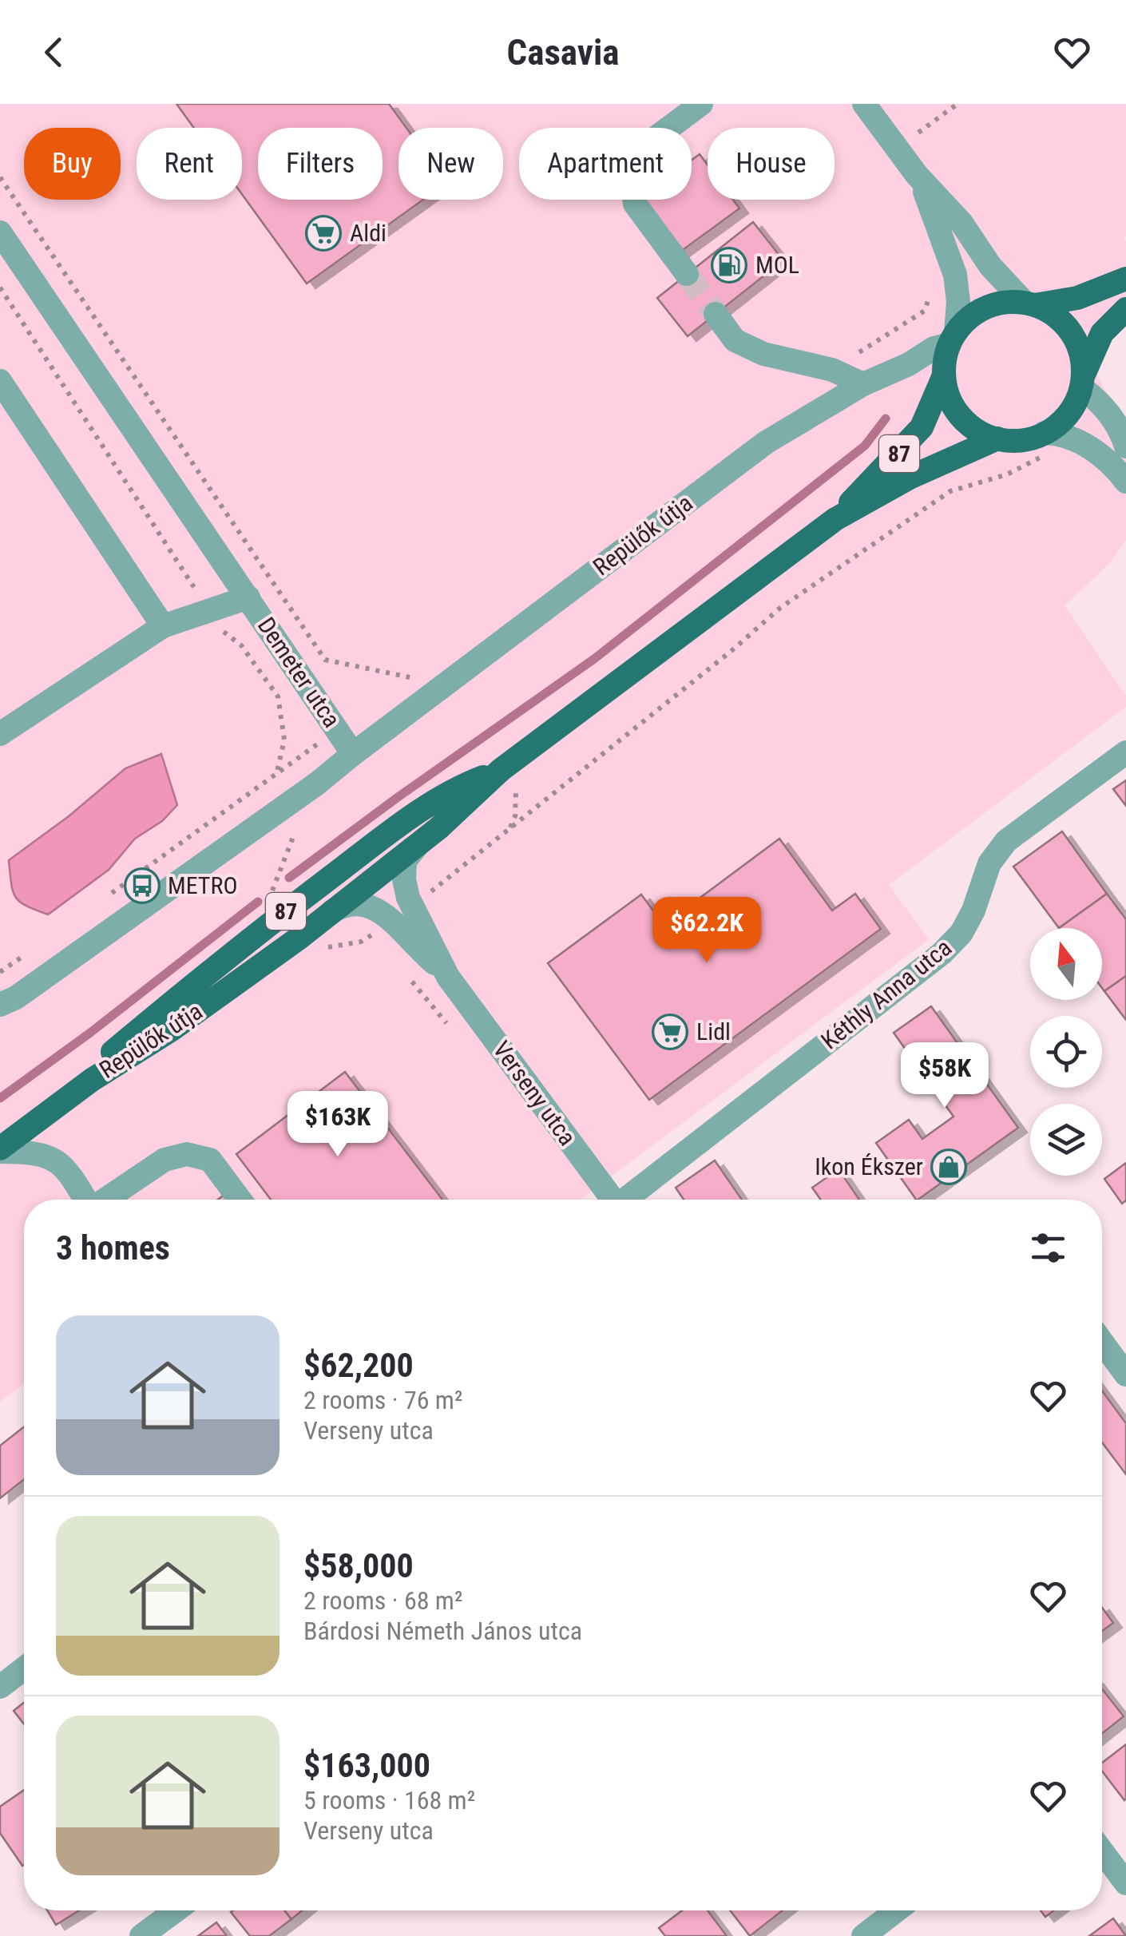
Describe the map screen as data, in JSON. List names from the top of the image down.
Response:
{
  "streets": {
    "main road": ["87", "Repülők útja"],
    "street": ["Demeter utca", "Kéthly Anna utca", "Verseny utca"]
  },
  "crossings": [
    ["87", "Repülők útja"],
    ["Repülők útja", "Demeter utca"],
    ["Repülők útja", "Verseny utca"]
  ],
  "places": {
    "supermarket": ["Aldi", "Lidl"],
    "fuel station": ["MOL"],
    "bus stop": ["METRO"],
    "shop": ["Ikon Ékszer"]
  },
  "north": "top",
  "page": {
    "header": "Casavia",
    "chip": [
      "Buy",
      "Rent",
      "Filters",
      "New",
      "Apartment",
      "House"
    ],
    "price": ["$62.2K", "$58K", "$163K"],
    "heading": "3 homes",
    "list": [
      {
        "name": "$62,200",
        "note": "2 rooms · 76 m² · Verseny utca"
      },
      {
        "name": "$58,000",
        "note": "2 rooms · 68 m² · Bárdosi Németh János utca"
      },
      {
        "name": "$163,000",
        "note": "5 rooms · 168 m² · Verseny utca"
      }
    ]
  }
}
